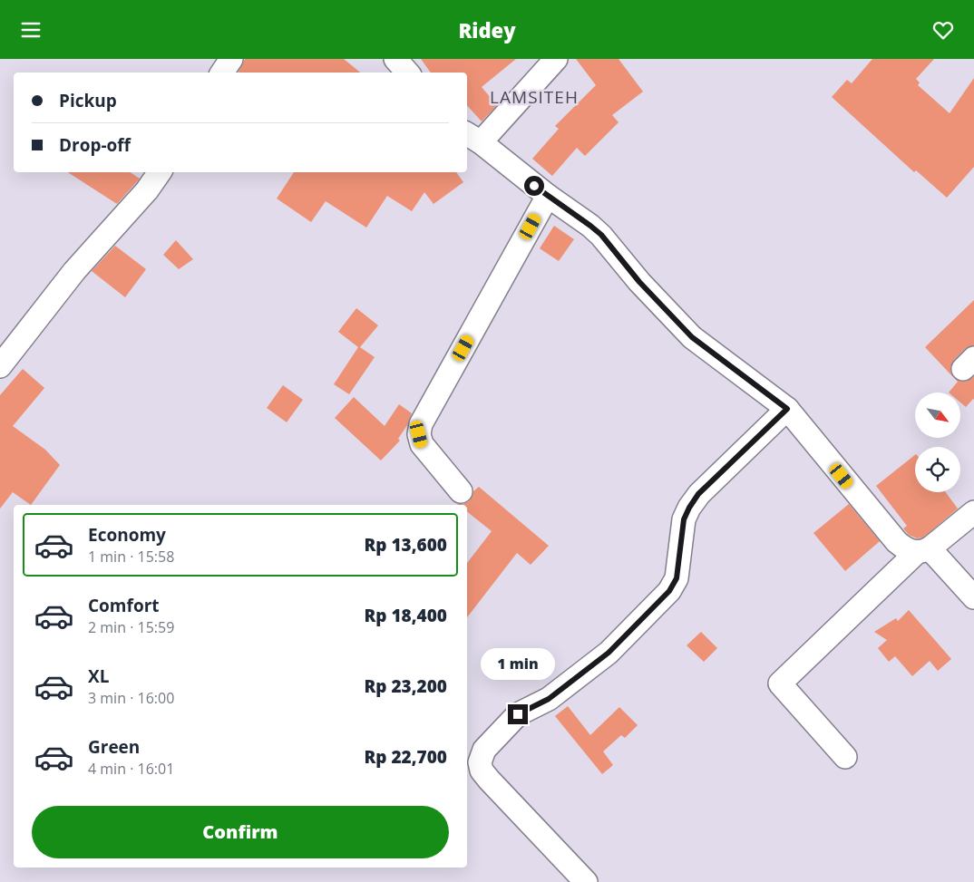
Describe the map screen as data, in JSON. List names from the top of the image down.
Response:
{
  "districts": ["LAMSITEH"],
  "north": "bottom right",
  "page": {
    "header": "Ridey",
    "banner": ["Pickup", "Drop-off"],
    "list": [
      {
        "name": "Economy",
        "note": "1 min · 15:58",
        "value": "Rp 13,600"
      },
      {
        "name": "Comfort",
        "note": "2 min · 15:59",
        "value": "Rp 18,400"
      },
      {
        "name": "XL",
        "note": "3 min · 16:00",
        "value": "Rp 23,200"
      },
      {
        "name": "Green",
        "note": "4 min · 16:01",
        "value": "Rp 22,700"
      }
    ],
    "bubble": "1 min",
    "buttons": "Confirm"
  }
}
